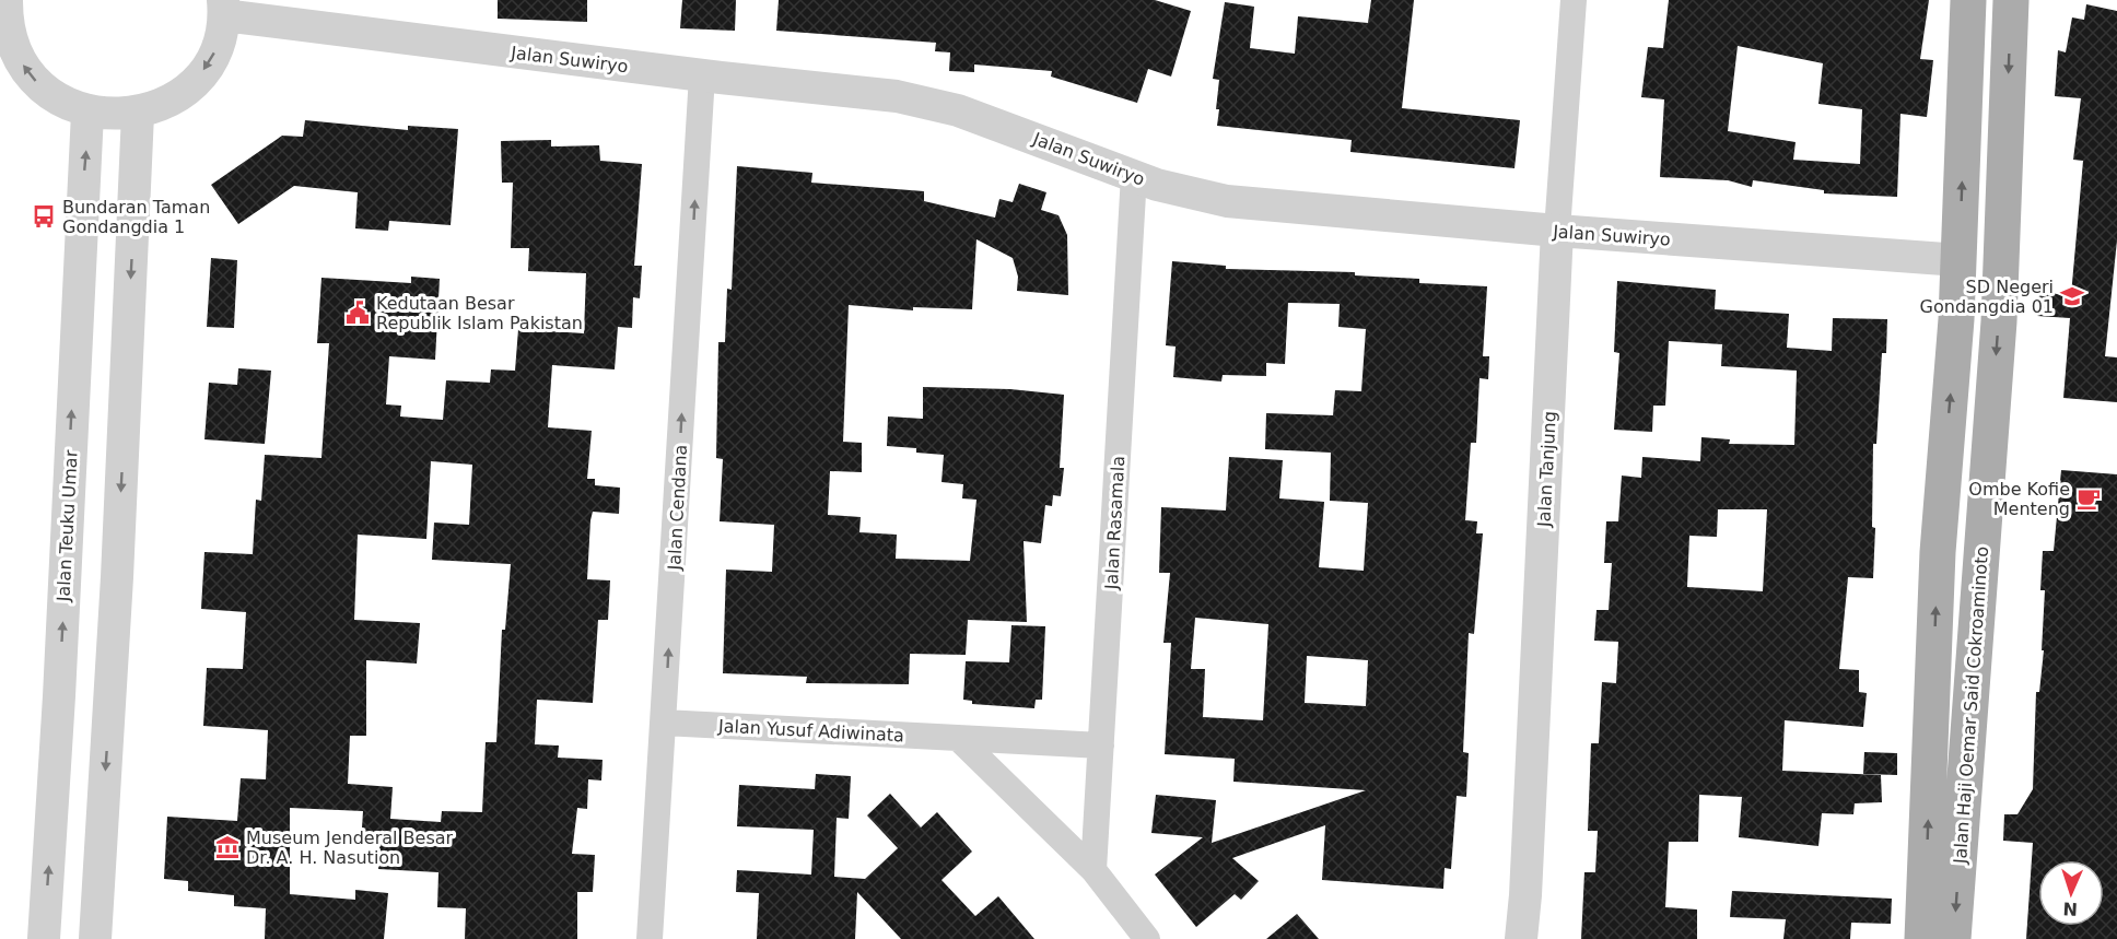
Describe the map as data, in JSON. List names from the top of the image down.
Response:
{
  "streets": {
    "main road": ["Jalan Haji Oemar Said Cokroaminoto"],
    "street": [
      "Jalan Suwiryo",
      "Jalan Tanjung",
      "Jalan Cendana",
      "Jalan Rasamala",
      "Jalan Teuku Umar",
      "Jalan Yusuf Adiwinata"
    ]
  },
  "crossings": [
    ["Jalan Suwiryo", "Jalan Tanjung"],
    ["Jalan Suwiryo", "Jalan Cendana"],
    ["Jalan Suwiryo", "Jalan Rasamala"],
    ["Jalan Suwiryo", "Jalan Haji Oemar Said Cokroaminoto"],
    ["Jalan Cendana", "Jalan Yusuf Adiwinata"],
    ["Jalan Rasamala", "Jalan Yusuf Adiwinata"]
  ],
  "one_way": ["Jalan Cendana"],
  "places": {
    "bus stop": ["Bundaran Taman Gondangdia 1"],
    "school or university": ["SD Negeri Gondangdia 01"],
    "public building": ["Kedutaan Besar Republik Islam Pakistan"],
    "cafe": ["Ombe Kofie Menteng"],
    "museum": ["Museum Jenderal Besar Dr. A. H. Nasution"]
  },
  "north": "bottom"
}
